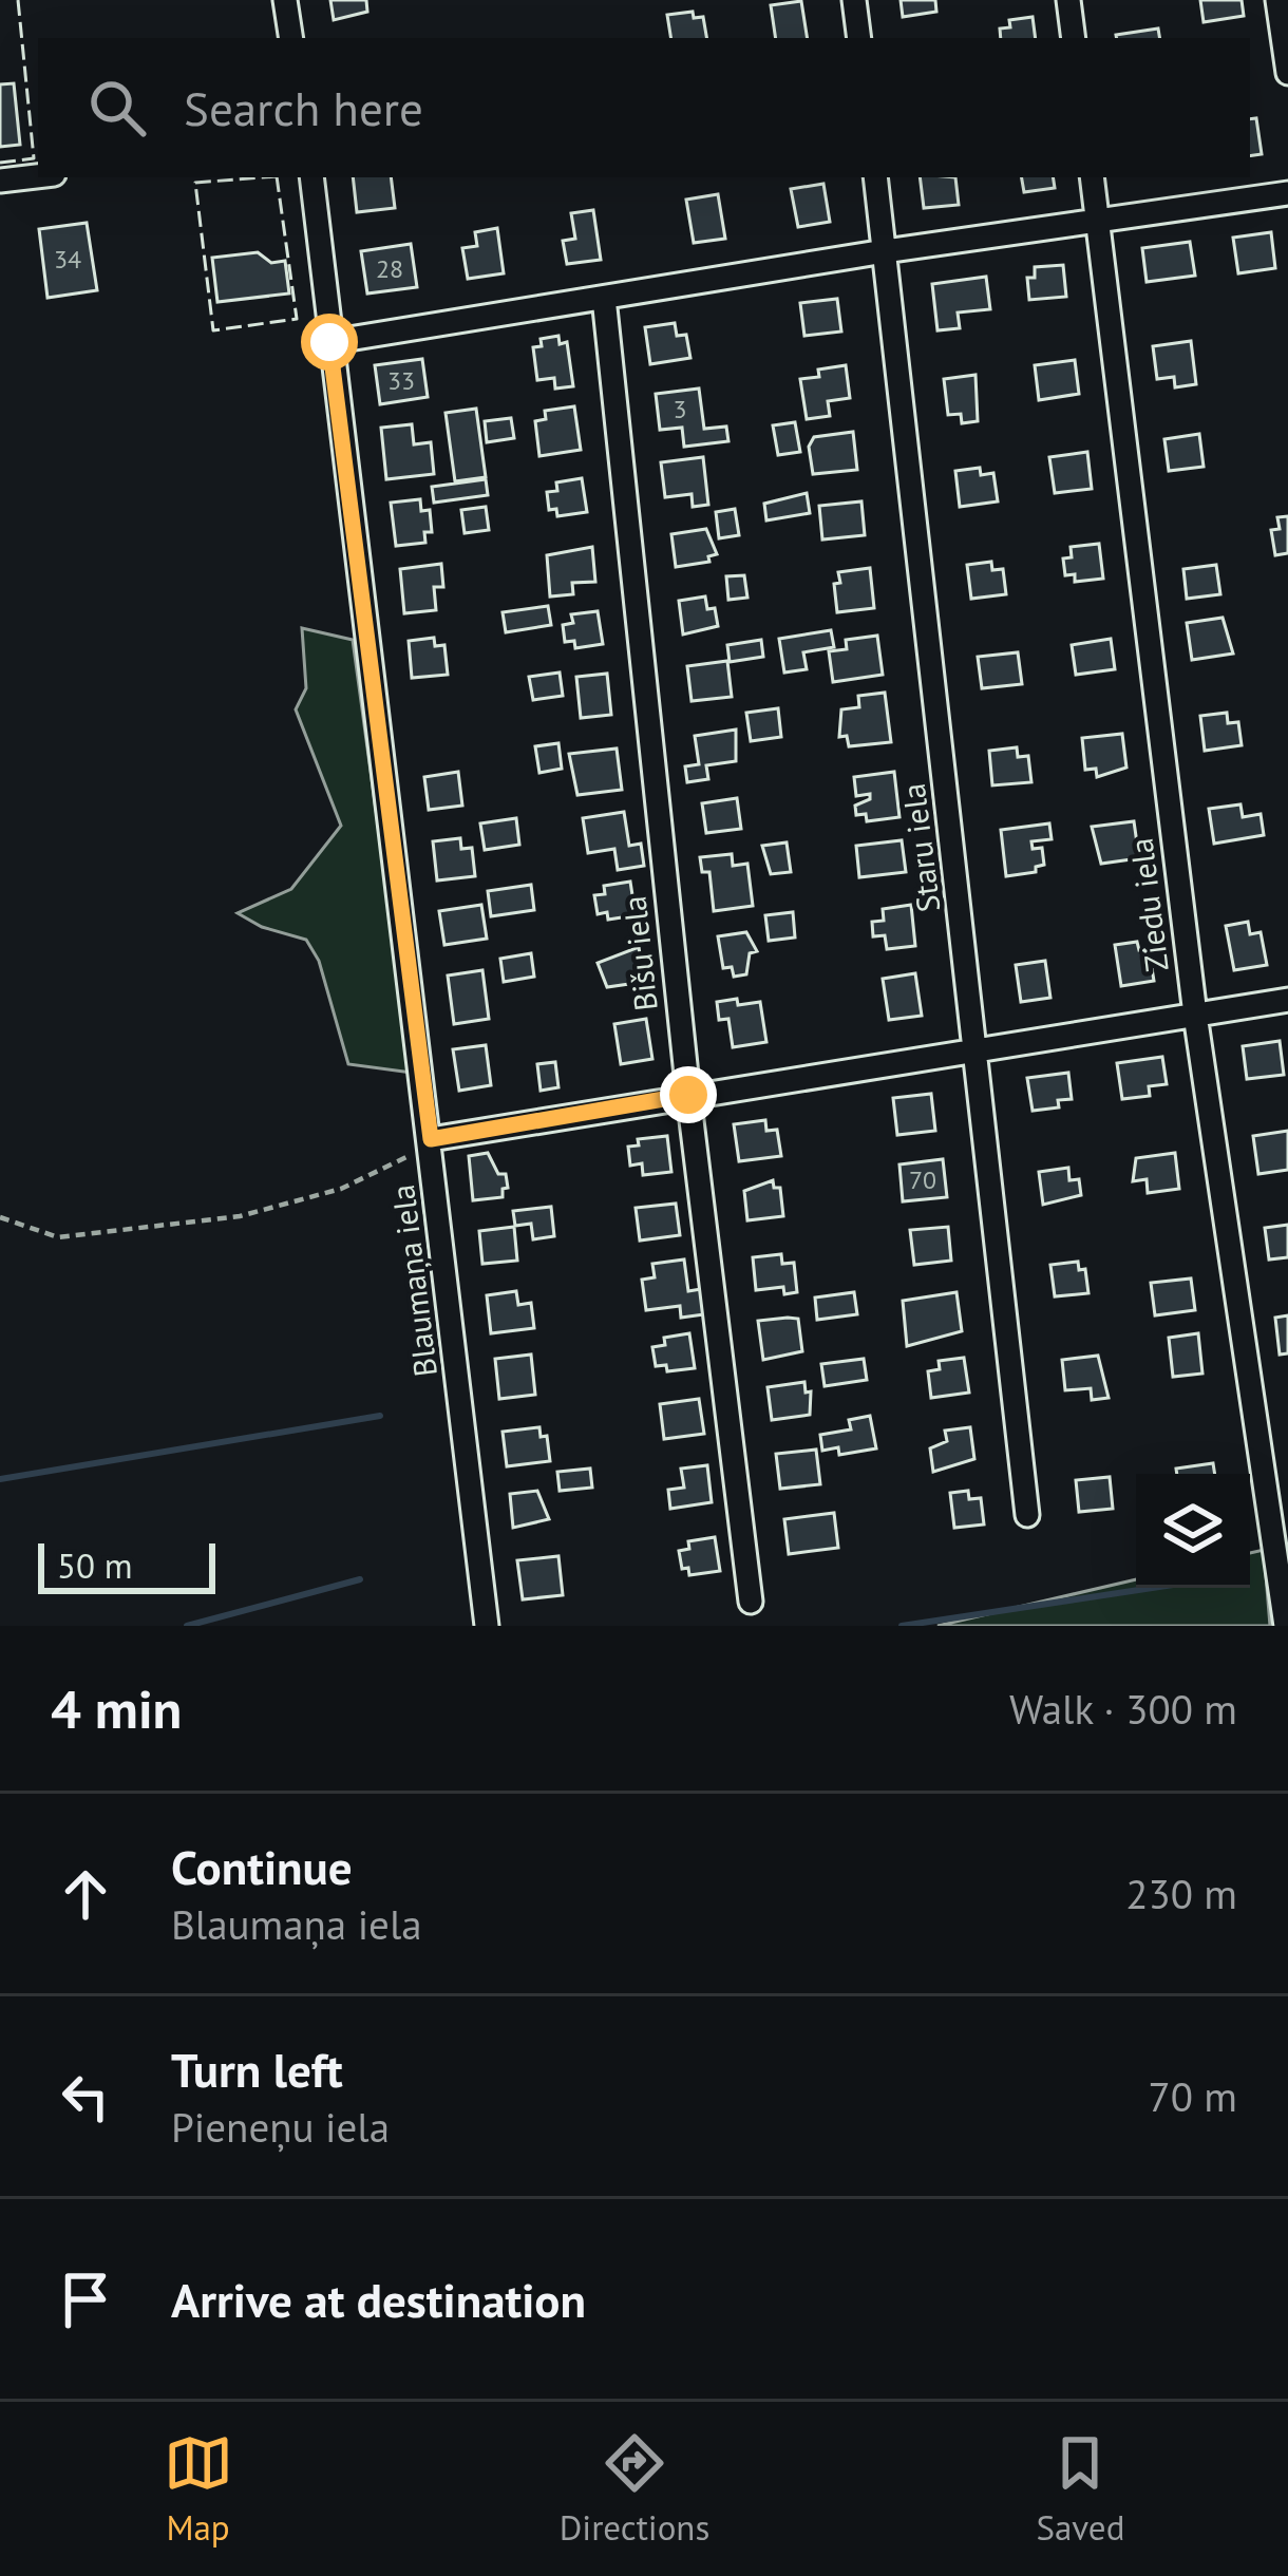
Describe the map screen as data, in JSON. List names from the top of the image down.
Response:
{
  "streets": {
    "street": [
      "Staru iela",
      "Ziedu iela",
      "Bišu iela",
      "Blaumaņa iela"
    ]
  },
  "house_numbers": [
    "34",
    "28",
    "33",
    "3",
    "70"
  ],
  "scale_bar": "50 m",
  "page": {
    "search": "Search here",
    "scale": "50 m",
    "heading": ["4 min", "Walk · 300 m"],
    "list": [
      ["Continue", "Blaumaņa iela", "230 m"],
      ["Turn left", "Pieneņu iela", "70 m"],
      "Arrive at destination"
    ],
    "nav": ["Map", "Directions", "Saved"]
  }
}
